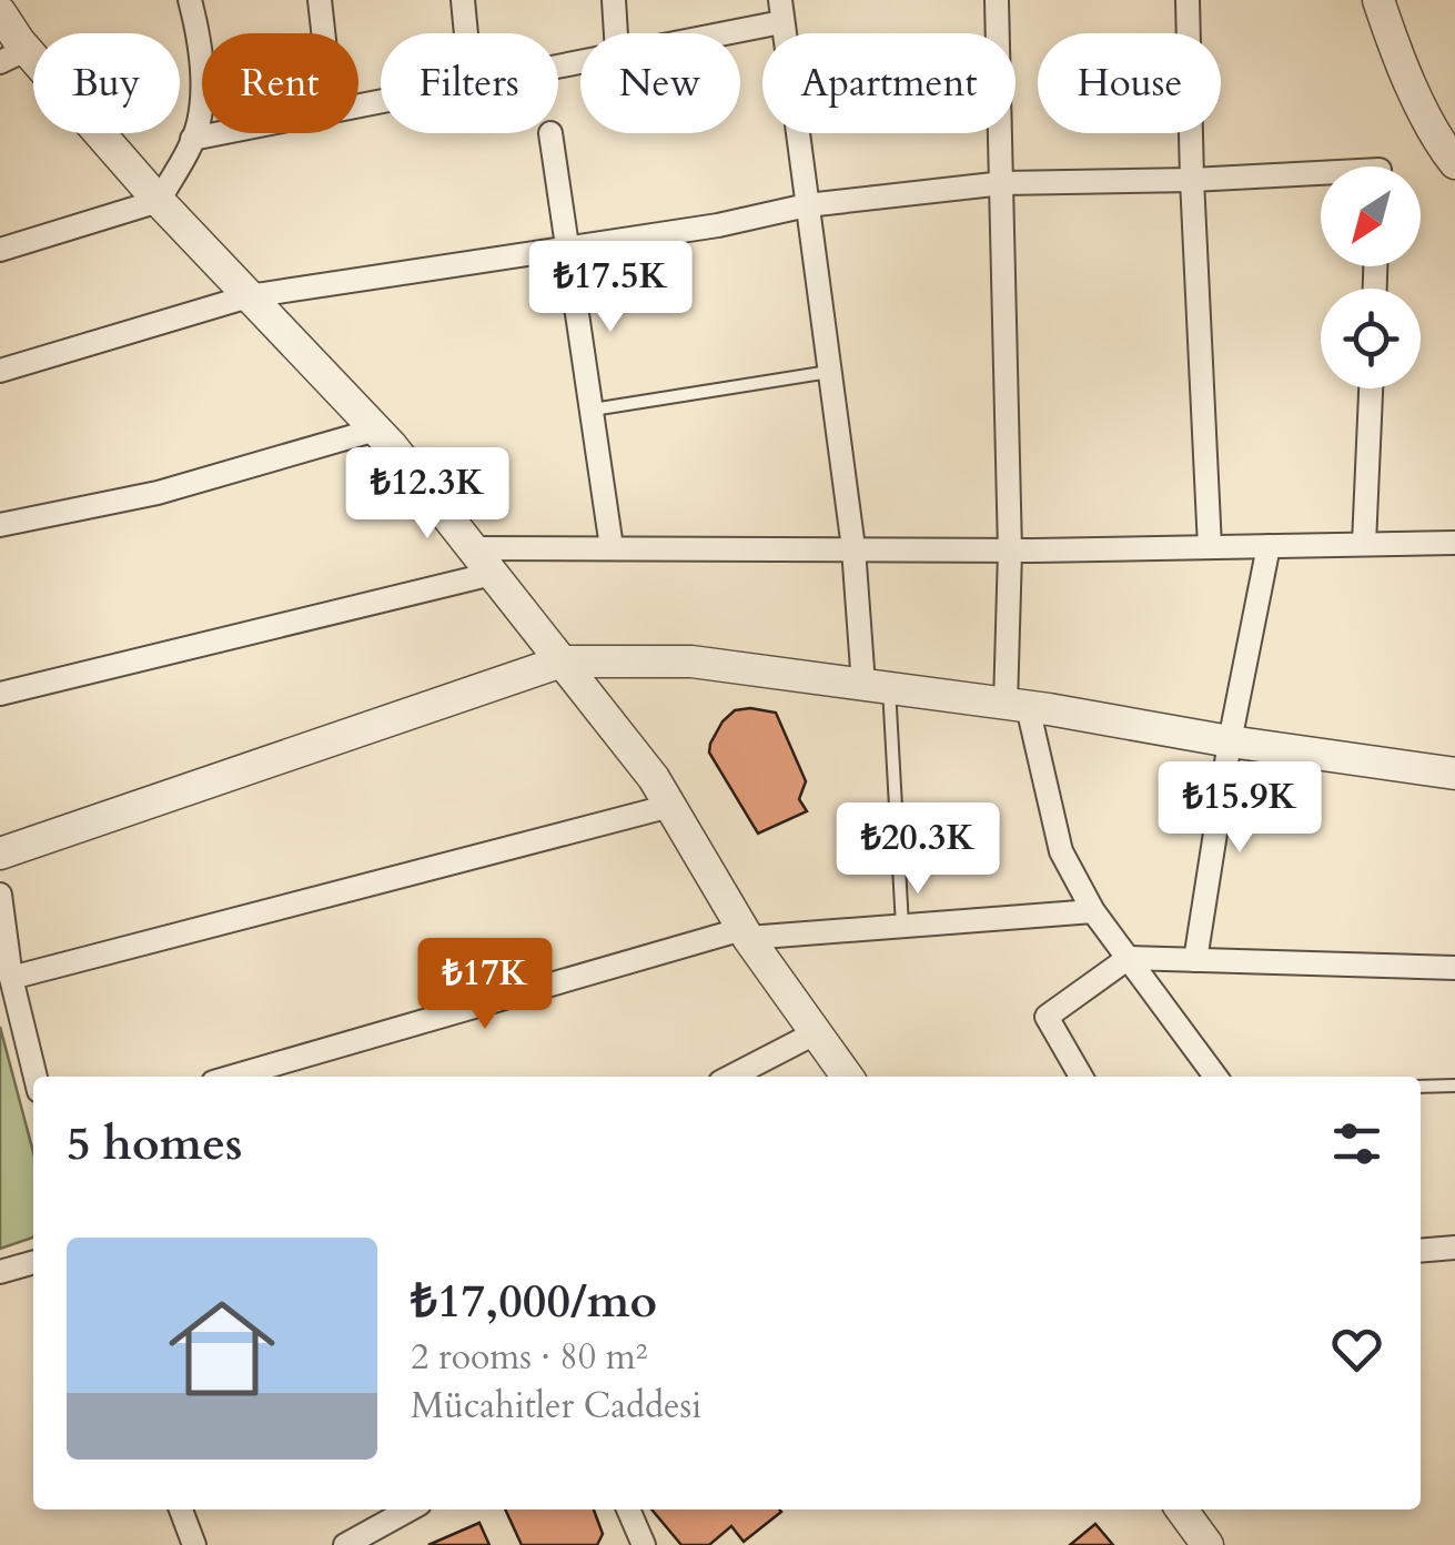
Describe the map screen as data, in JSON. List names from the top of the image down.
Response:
{
  "north": "bottom left",
  "page": {
    "chip": [
      "Buy",
      "Rent",
      "Filters",
      "New",
      "Apartment",
      "House"
    ],
    "price": [
      "₺17.5K",
      "₺12.3K",
      "₺15.9K",
      "₺20.3K",
      "₺17K"
    ],
    "heading": "5 homes",
    "list": [
      {
        "name": "₺17,000/mo",
        "note": "2 rooms · 80 m² · Mücahitler Caddesi"
      }
    ]
  }
}
